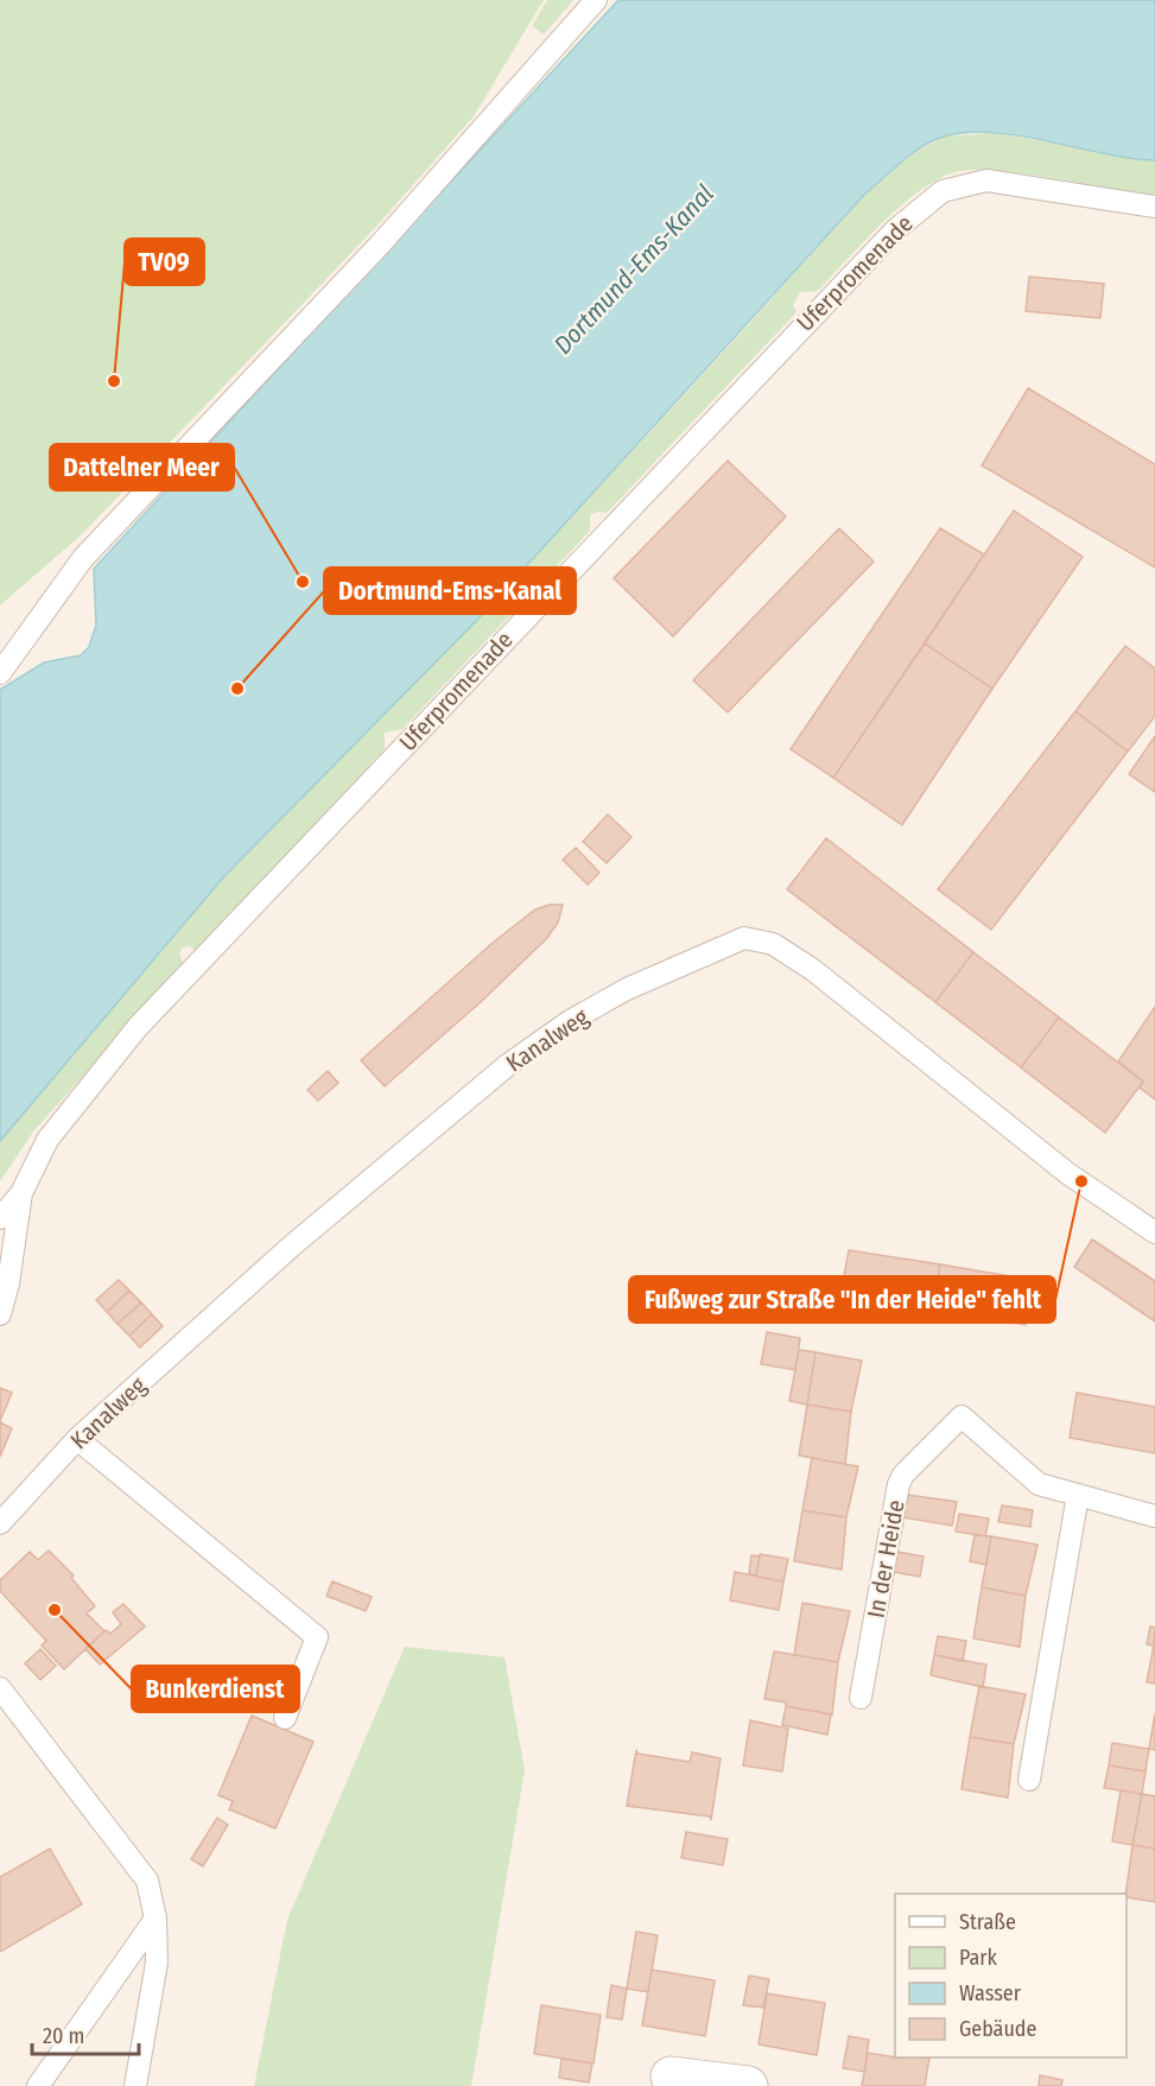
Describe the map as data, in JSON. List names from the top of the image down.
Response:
{
  "streets": {
    "lane": ["Uferpromenade", "Kanalweg", "In der Heide"]
  },
  "water": ["Dortmund-Ems-Kanal"],
  "places": [
    "TV09",
    "Dattelner Meer",
    "Dortmund-Ems-Kanal",
    "Fußweg zur Straße \"In der Heide\" fehlt",
    "Bunkerdienst"
  ],
  "legend": [
    "Straße",
    "Park",
    "Wasser",
    "Gebäude"
  ],
  "scale_bar": "20 m"
}
